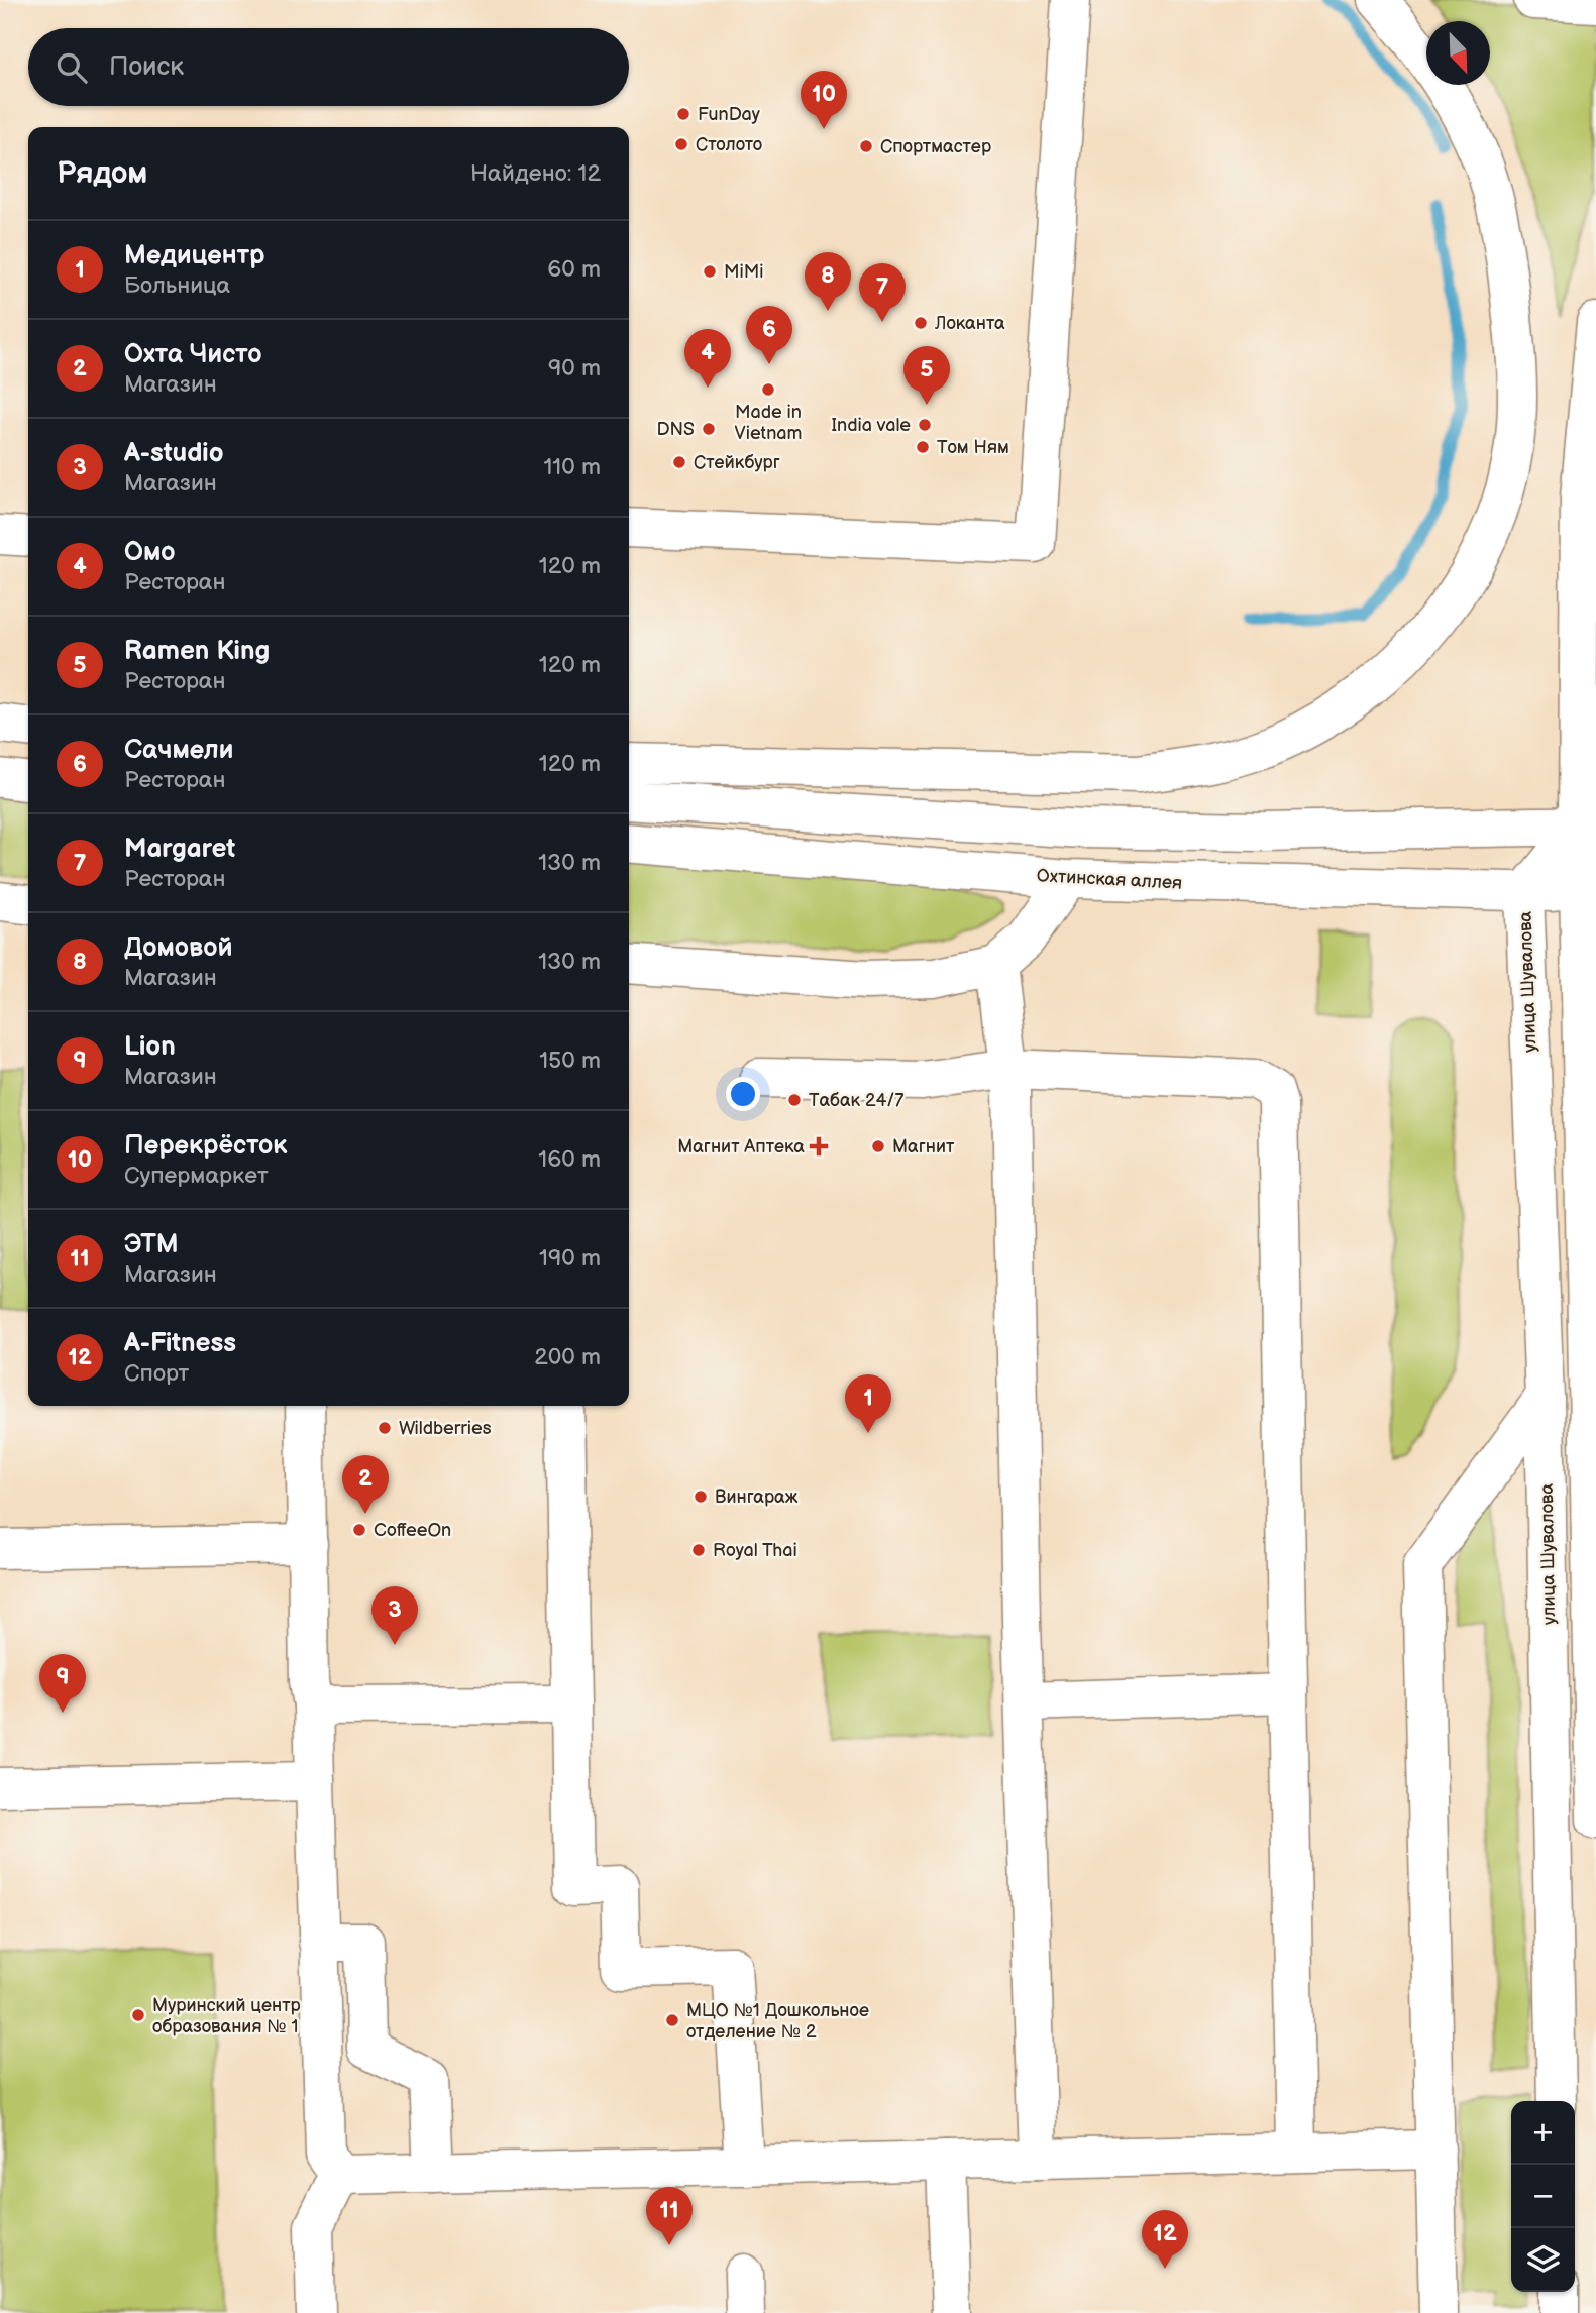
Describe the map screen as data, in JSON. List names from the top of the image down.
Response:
{
  "streets": {
    "street": ["Охтинская аллея", "улица Шувалова"]
  },
  "crossings": [
    ["Охтинская аллея", "улица Шувалова"]
  ],
  "places": {
    "other": [
      "FunDay",
      "Столото",
      "Спортмастер",
      "MiMi",
      "Локанта",
      "Made in Vietnam",
      "India vale",
      "DNS",
      "Том Ням",
      "Стейкбург",
      "Табак 24/7",
      "Магнит",
      "Wildberries",
      "Вингараж",
      "CoffeeOn",
      "Royal Thai",
      "Муринский центр образования № 1",
      "МЦО №1 Дошкольное отделение № 2"
    ],
    "health": ["Магнит Аптека"]
  },
  "north": "bottom right",
  "page": {
    "search": "Поиск",
    "pins": [
      "10",
      "8",
      "7",
      "6",
      "4",
      "5",
      "1",
      "2",
      "3",
      "9",
      "11",
      "12"
    ],
    "heading": ["Рядом", "Найдено: 12"],
    "list": [
      {
        "mark": "1",
        "name": "Медицентр",
        "note": "Больница",
        "value": "60 m"
      },
      {
        "mark": "2",
        "name": "Охта Чисто",
        "note": "Магазин",
        "value": "90 m"
      },
      {
        "mark": "3",
        "name": "A-studio",
        "note": "Магазин",
        "value": "110 m"
      },
      {
        "mark": "4",
        "name": "Омо",
        "note": "Ресторан",
        "value": "120 m"
      },
      {
        "mark": "5",
        "name": "Ramen King",
        "note": "Ресторан",
        "value": "120 m"
      },
      {
        "mark": "6",
        "name": "Сачмели",
        "note": "Ресторан",
        "value": "120 m"
      },
      {
        "mark": "7",
        "name": "Margaret",
        "note": "Ресторан",
        "value": "130 m"
      },
      {
        "mark": "8",
        "name": "Домовой",
        "note": "Магазин",
        "value": "130 m"
      },
      {
        "mark": "9",
        "name": "Lion",
        "note": "Магазин",
        "value": "150 m"
      },
      {
        "mark": "10",
        "name": "Перекрёсток",
        "note": "Супермаркет",
        "value": "160 m"
      },
      {
        "mark": "11",
        "name": "ЭТМ",
        "note": "Магазин",
        "value": "190 m"
      },
      {
        "mark": "12",
        "name": "A-Fitness",
        "note": "Спорт",
        "value": "200 m"
      }
    ],
    "map_buttons": ["+", "−"]
  }
}
